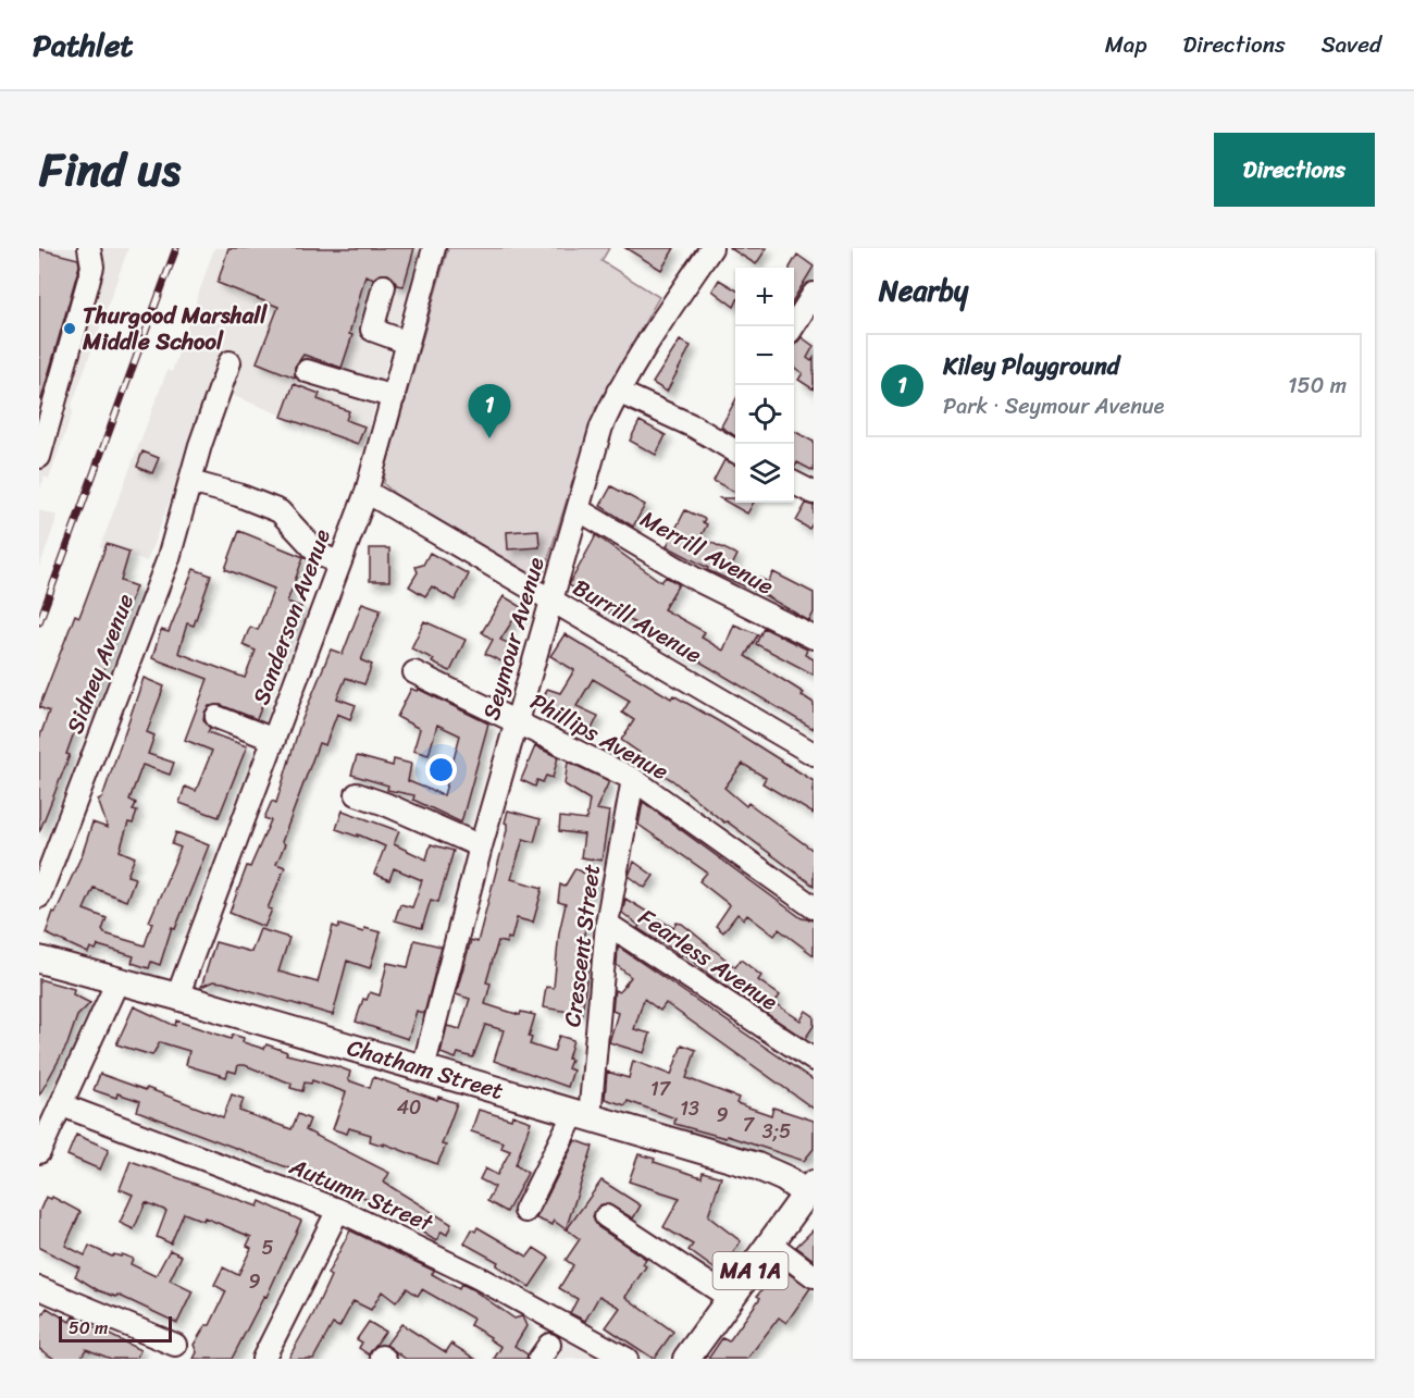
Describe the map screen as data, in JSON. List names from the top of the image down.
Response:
{
  "streets": {
    "main road": ["Chatham Street", "MA 1A"],
    "street": [
      "Merrill Avenue",
      "Sanderson Avenue",
      "Burrill Avenue",
      "Seymour Avenue",
      "Sidney Avenue",
      "Phillips Avenue",
      "Crescent Street",
      "Fearless Avenue",
      "Autumn Street"
    ]
  },
  "crossings": [
    ["Merrill Avenue", "Seymour Avenue"],
    ["Sanderson Avenue", "Burrill Avenue"],
    ["Sanderson Avenue", "Chatham Street"],
    ["Burrill Avenue", "Seymour Avenue"],
    ["Seymour Avenue", "Phillips Avenue"],
    ["Seymour Avenue", "Chatham Street"],
    ["Phillips Avenue", "Crescent Street"],
    ["Crescent Street", "Fearless Avenue"],
    ["Crescent Street", "Chatham Street"],
    ["Chatham Street", "MA 1A"]
  ],
  "places": ["Thurgood Marshall Middle School"],
  "house_numbers": [
    "17",
    "40",
    "13",
    "9",
    "7",
    "3;5",
    "5",
    "9"
  ],
  "scale_bar": "50 m",
  "page": {
    "header": "Pathlet",
    "nav": ["Map", "Directions", "Saved"],
    "title": "Find us",
    "buttons": "Directions",
    "heading": "Nearby",
    "map_buttons": ["+", "−"],
    "list": [
      {
        "mark": "1",
        "name": "Kiley Playground",
        "note": "Park · Seymour Avenue",
        "value": "150 m"
      }
    ],
    "pins": "1",
    "scale": "50 m"
  }
}
